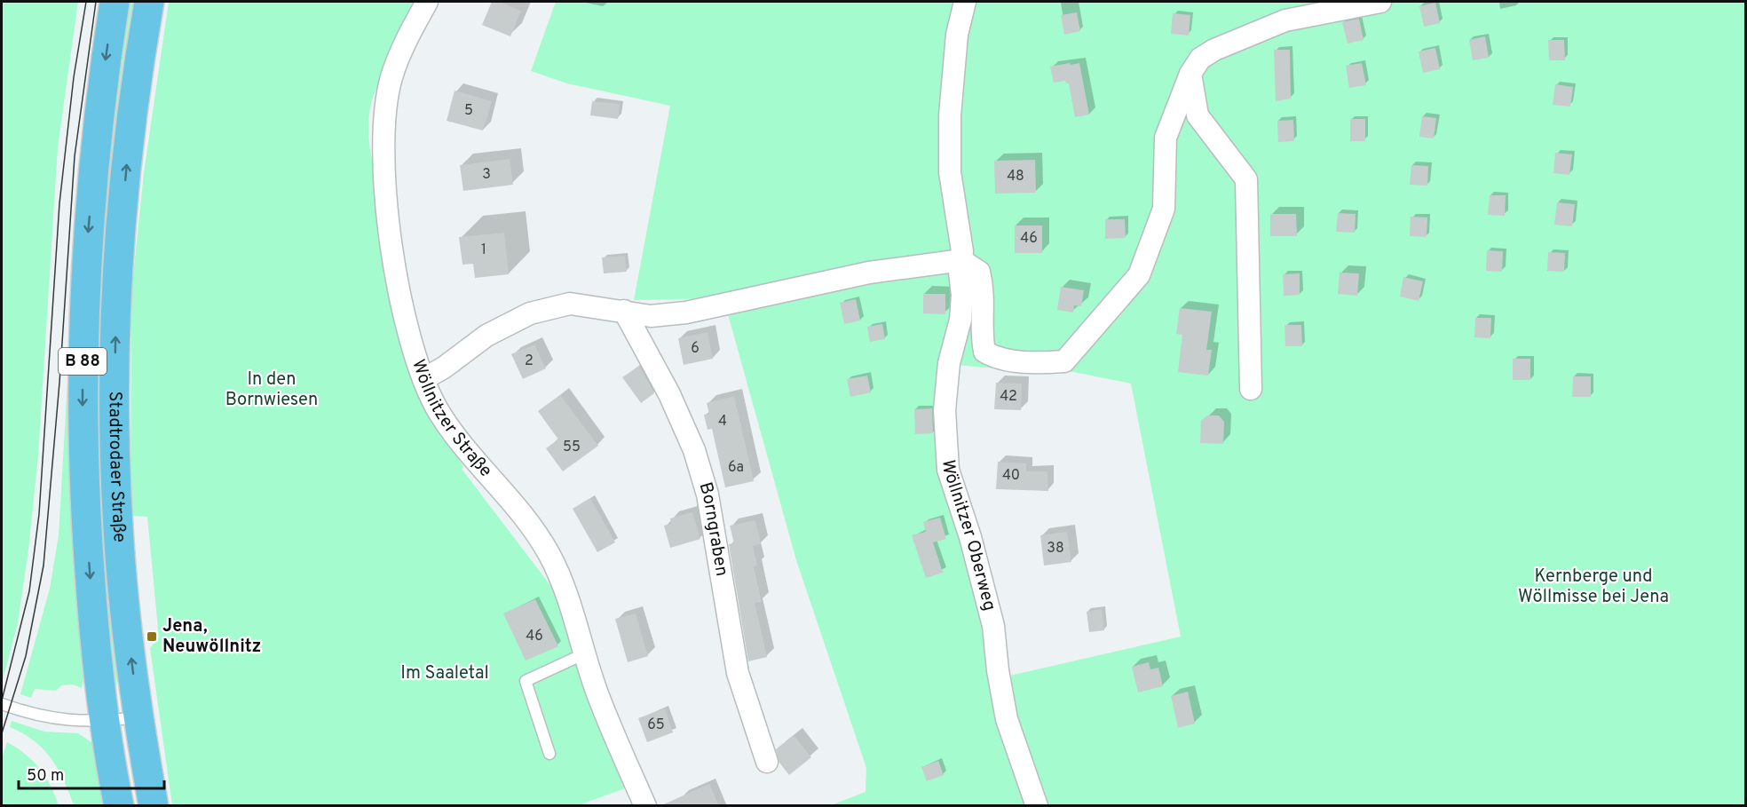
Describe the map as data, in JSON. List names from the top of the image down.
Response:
{
  "streets": {
    "main road": ["B 88", "Stadtrodaer Straße"],
    "street": ["Wöllnitzer Straße", "Borngraben", "Wöllnitzer Oberweg"]
  },
  "parks": ["In den Bornwiesen", "Kernberge und Wöllmisse bei Jena", "Im Saaletal"],
  "places": {
    "transit": ["Jena, Neuwöllnitz"]
  },
  "house_numbers": [
    "5",
    "3",
    "48",
    "46",
    "1",
    "6",
    "2",
    "42",
    "4",
    "55",
    "6a",
    "40",
    "38",
    "46",
    "65"
  ],
  "scale_bar": "50 m"
}
